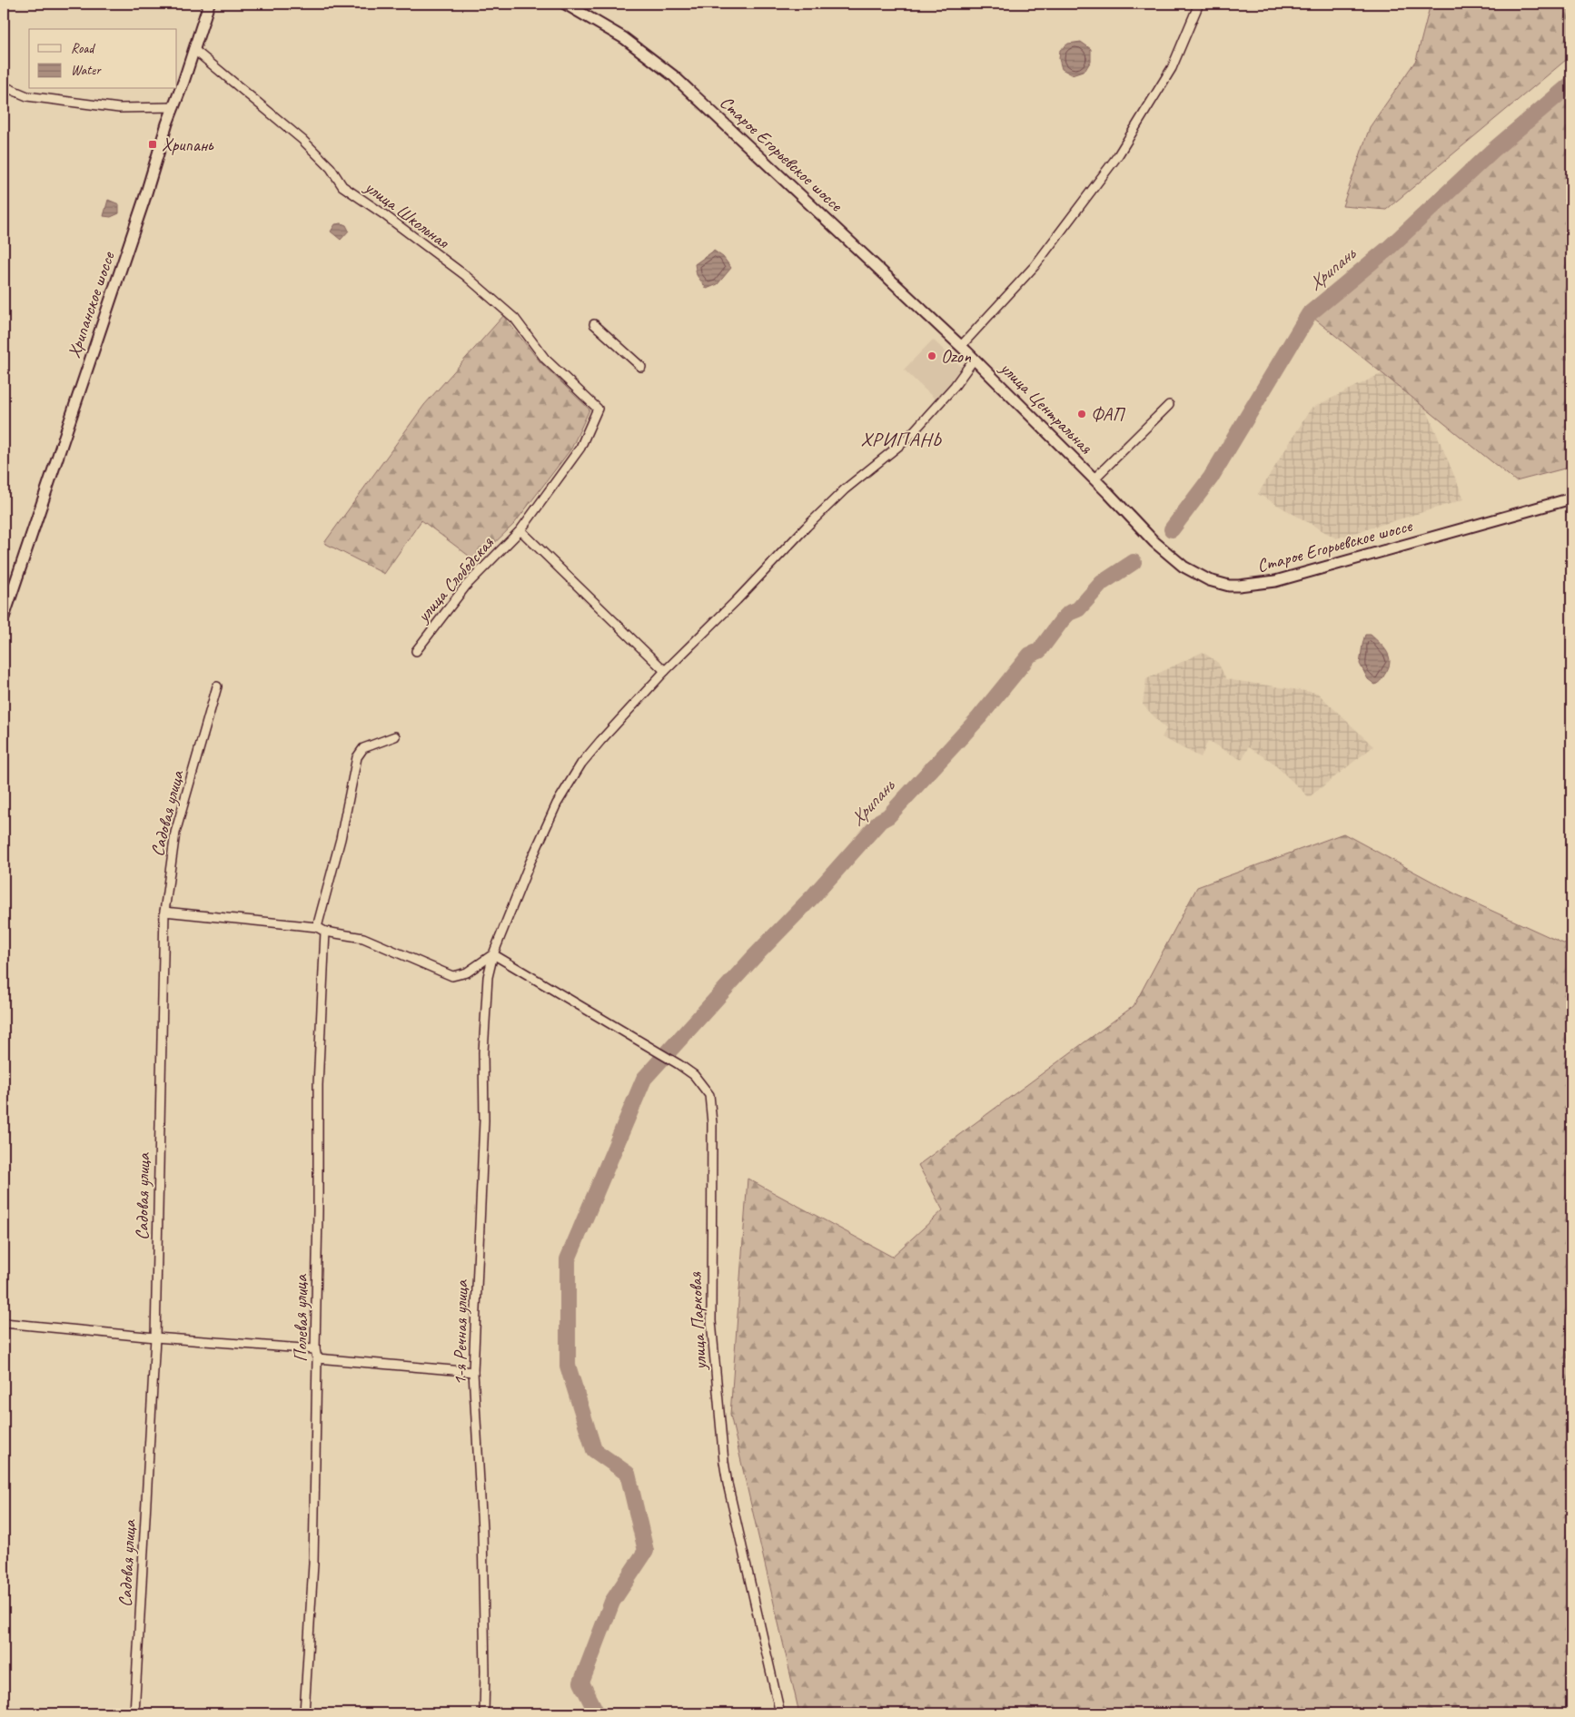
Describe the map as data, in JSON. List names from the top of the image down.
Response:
{
  "streets": {
    "main road": ["Старое Егорьевское шоссе", "Хрипанское шоссе", "улица Центральная"],
    "street": [
      "улица Школьная",
      "улица Слободская",
      "Садовая улица",
      "Полевая улица",
      "улица Парковая",
      "1-я Речная улица"
    ]
  },
  "crossings": [
    ["Старое Егорьевское шоссе", "улица Центральная"],
    ["улица Школьная", "Хрипанское шоссе"],
    ["улица Школьная", "улица Слободская"],
    ["улица Центральная", "1-я Речная улица"],
    ["улица Парковая", "1-я Речная улица"]
  ],
  "districts": ["ХРИПАНЬ"],
  "water": ["Хрипань"],
  "places": {
    "transit": ["Хрипань"],
    "other": ["Ozon", "ФАП"]
  },
  "legend": ["Road", "Water"]
}
